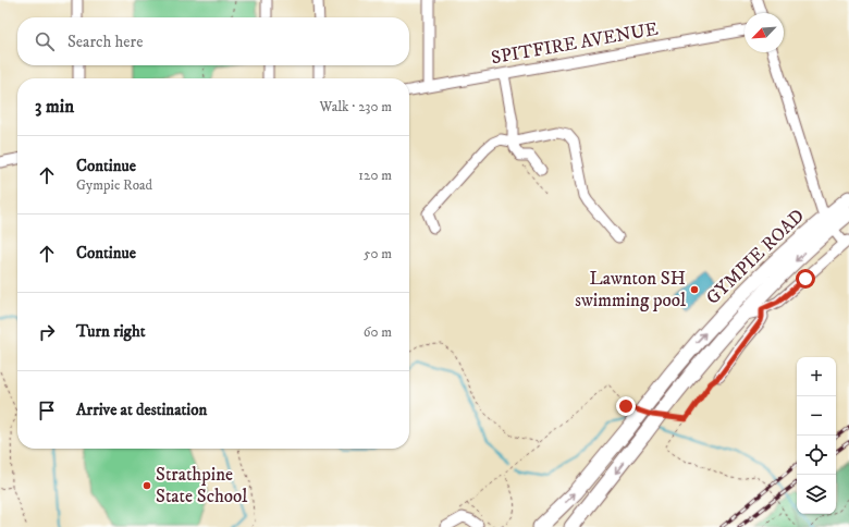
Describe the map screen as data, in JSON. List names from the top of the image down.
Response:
{
  "streets": {
    "highway": ["GYMPIE ROAD"],
    "street": ["SPITFIRE AVENUE"]
  },
  "places": ["Lawnton SH swimming pool", "Strathpine State School"],
  "north": "bottom left",
  "page": {
    "search": "Search here",
    "heading": ["3 min", "Walk · 230 m"],
    "list": [
      ["Continue", "Gympie Road", "120 m"],
      ["Continue", "50 m"],
      ["Turn right", "60 m"],
      "Arrive at destination"
    ],
    "map_buttons": ["+", "−"]
  }
}
